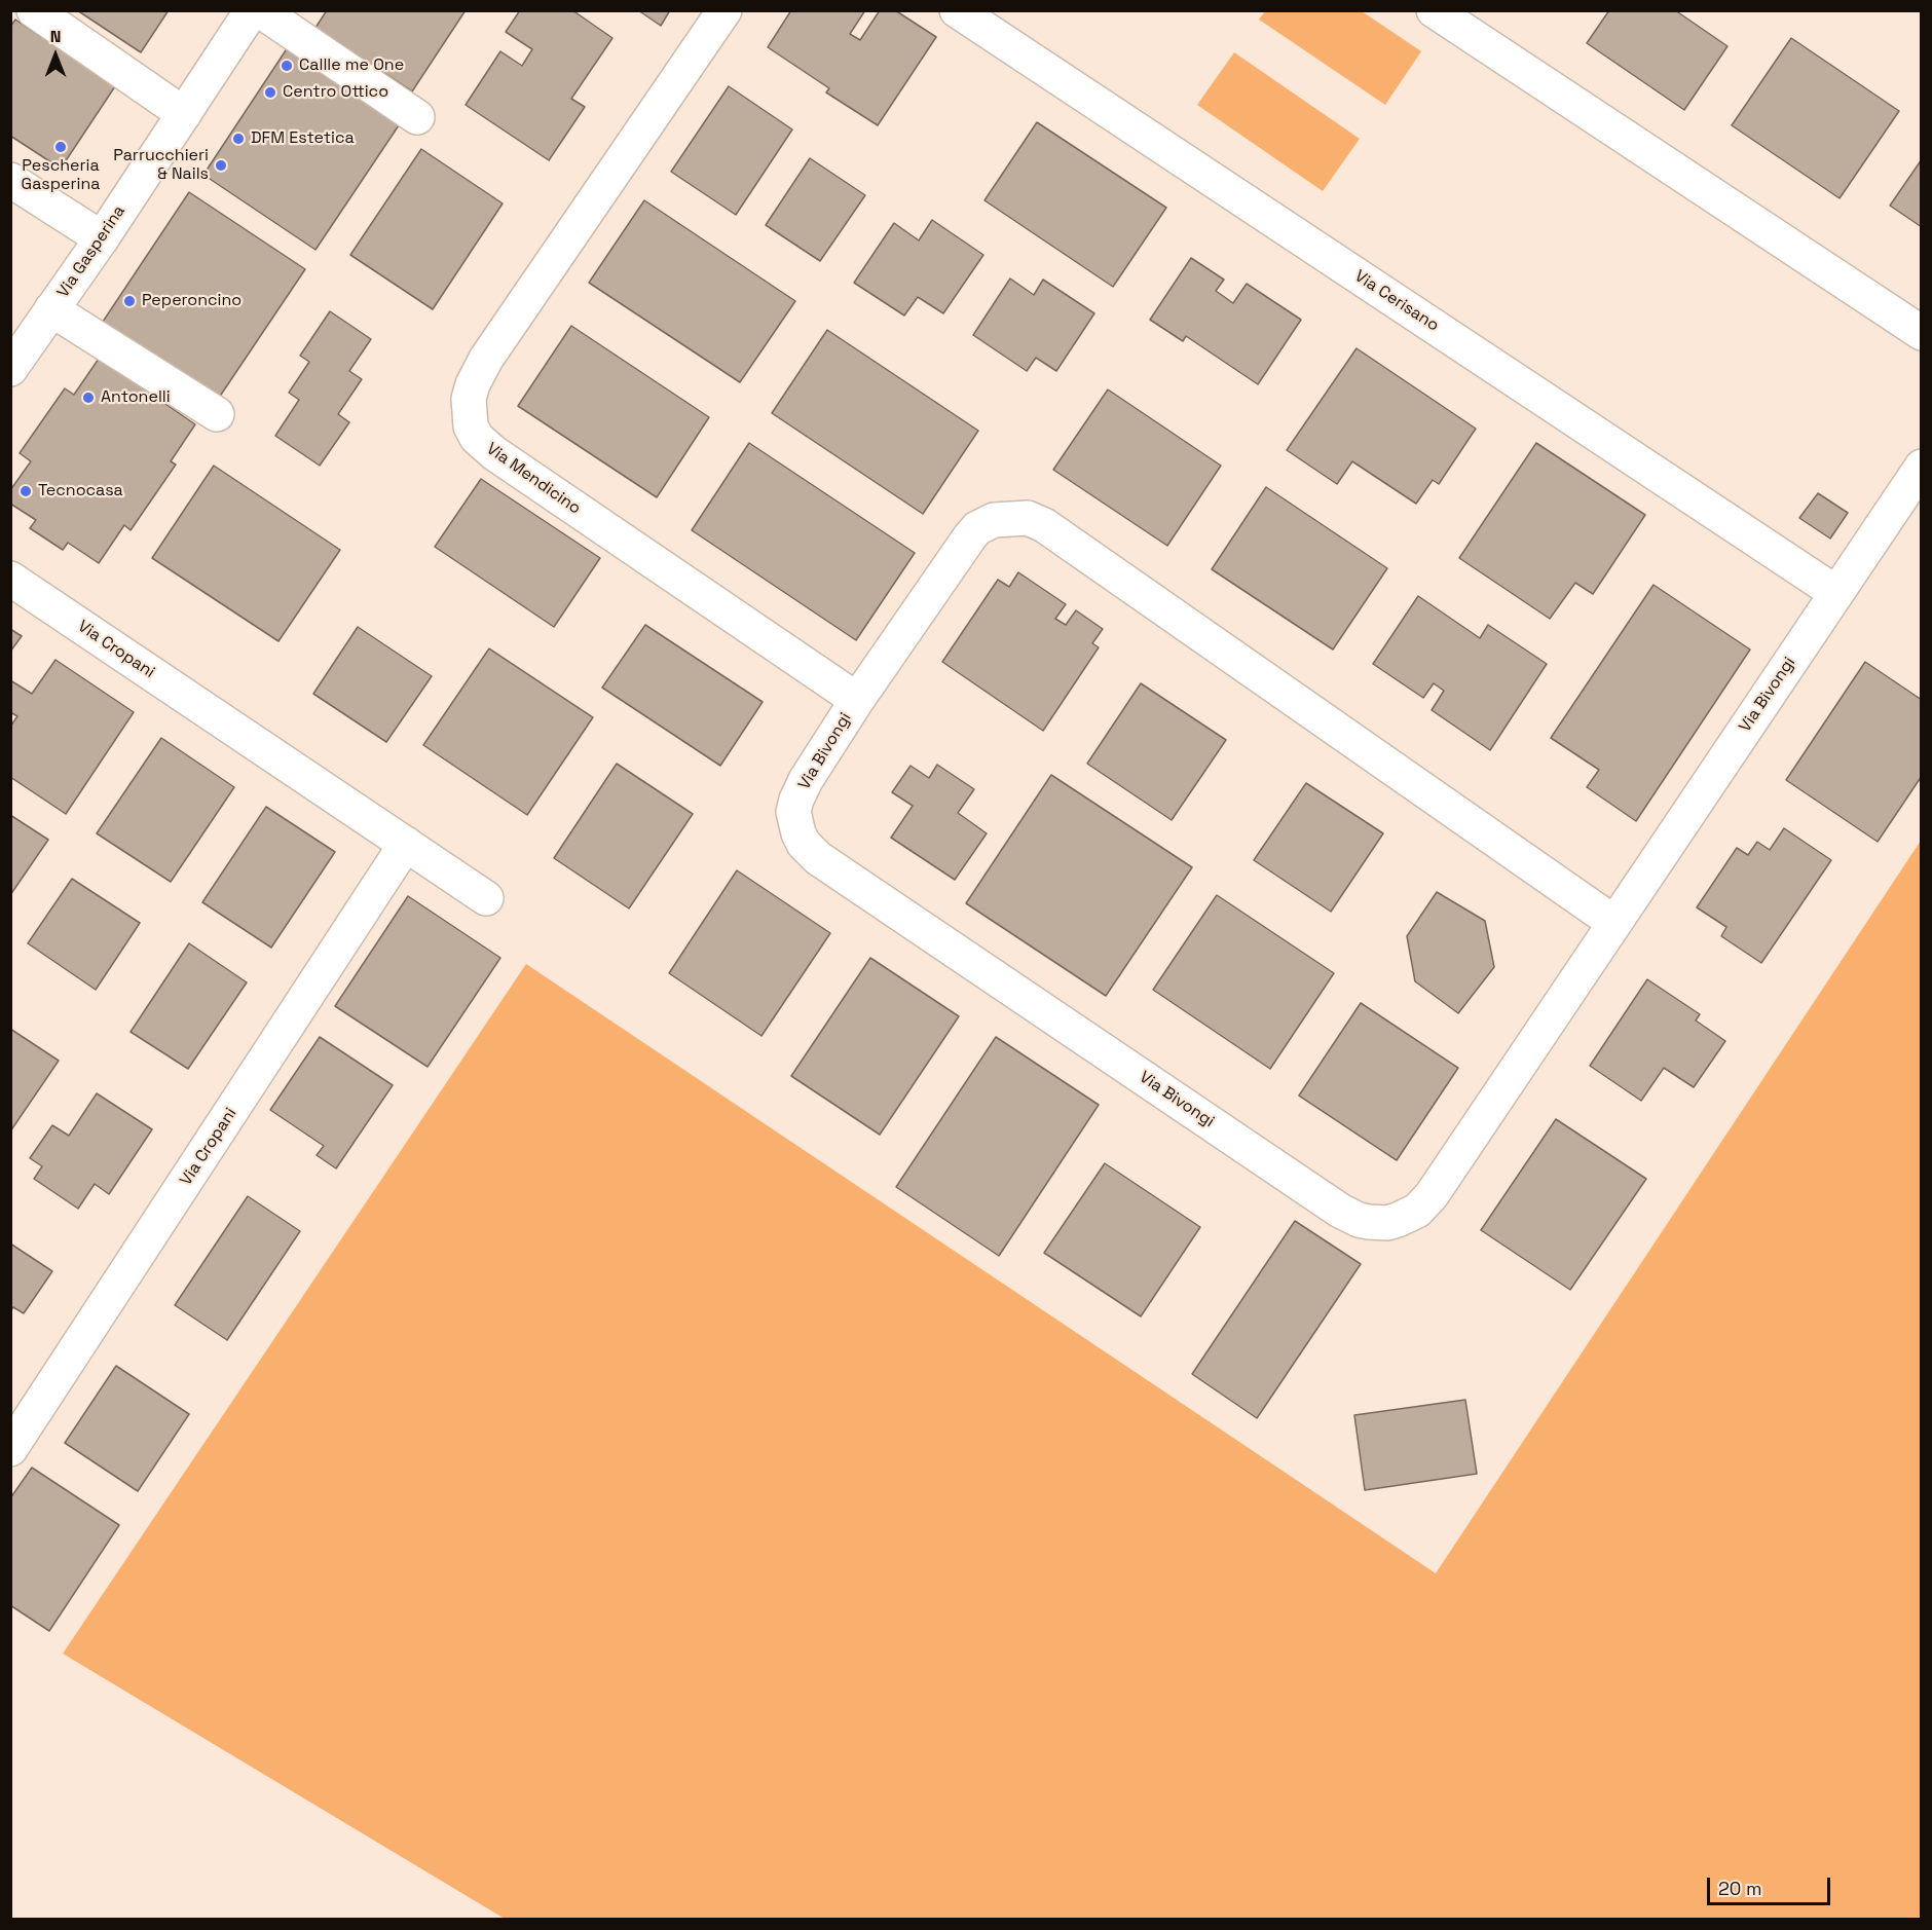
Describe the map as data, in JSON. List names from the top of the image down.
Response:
{
  "streets": {
    "street": [
      "Via Gasperina",
      "Via Cerisano",
      "Via Mendicino",
      "Via Cropani",
      "Via Bivongi"
    ]
  },
  "crossings": [
    ["Via Cerisano", "Via Bivongi"],
    ["Via Mendicino", "Via Bivongi"]
  ],
  "places": [
    "Callle me One",
    "Centro Ottico",
    "DFM Estetica",
    "Pescheria Gasperina",
    "Parrucchieri & Nails",
    "Peperoncino",
    "Antonelli",
    "Tecnocasa"
  ],
  "scale_bar": "20 m",
  "north": "top"
}
